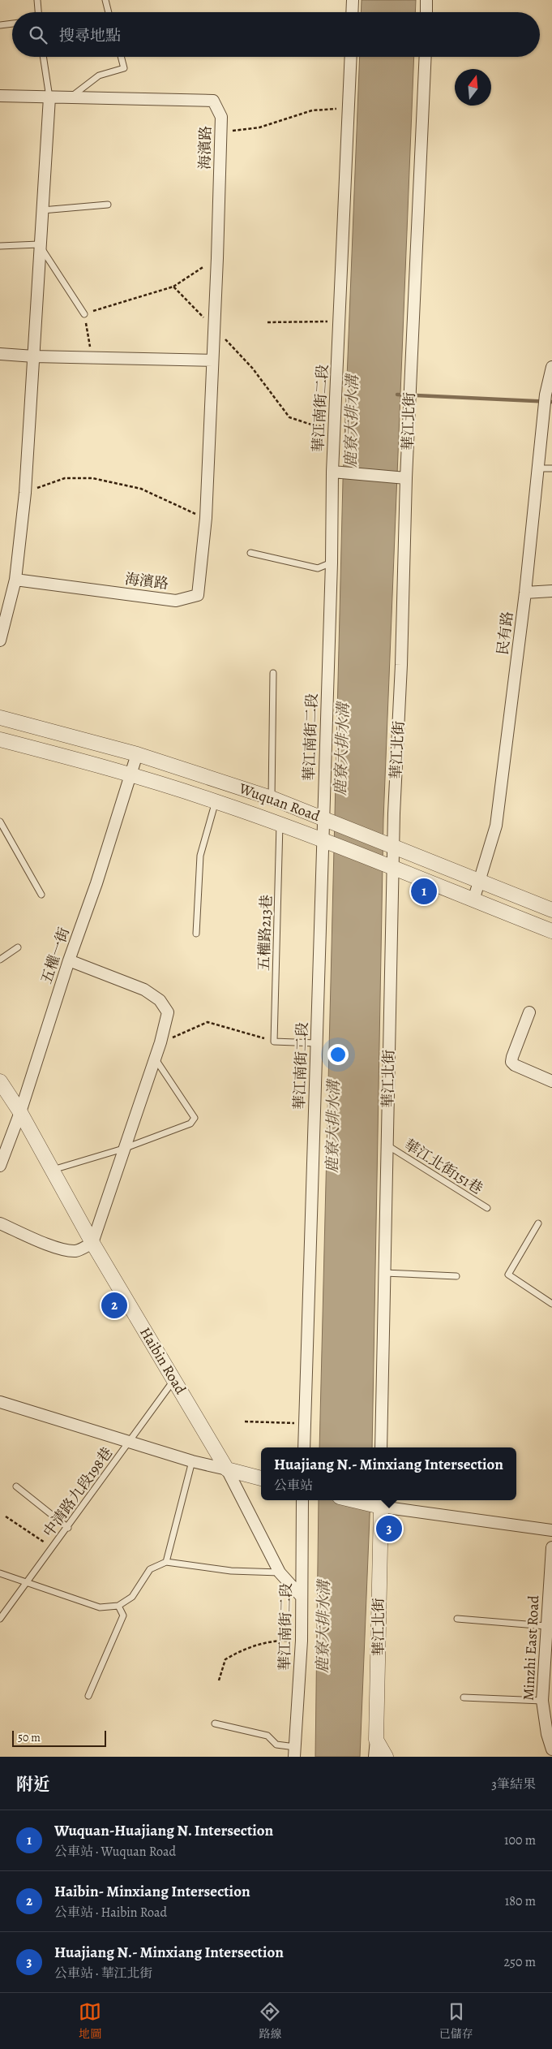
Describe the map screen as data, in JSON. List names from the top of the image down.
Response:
{
  "streets": {
    "street": [
      "海濱路",
      "華江南街二段",
      "華江北街",
      "民有路",
      "Wuquan Road",
      "五權一街",
      "Haibin Road",
      "Minzhi East Road"
    ],
    "lane": ["五權路213巷", "華江北街151巷", "中清路九段198巷"]
  },
  "crossings": [
    ["華江南街二段", "Wuquan Road"],
    ["華江南街二段", "Haibin Road"],
    ["華江北街", "Wuquan Road"],
    ["華江北街", "華江北街151巷"],
    ["民有路", "Wuquan Road"],
    ["Wuquan Road", "五權路213巷"],
    ["Wuquan Road", "五權一街"],
    ["五權一街", "Haibin Road"],
    ["Haibin Road", "中清路九段198巷"]
  ],
  "water": ["鹿寮大排水溝"],
  "scale_bar": "50 m",
  "north": "top",
  "page": {
    "search": "搜尋地點",
    "pins": ["1", "2", "3"],
    "popup": ["Huajiang N.- Minxiang Intersection", "公車站"],
    "scale": "50 m",
    "heading": ["附近", "3筆結果"],
    "list": [
      {
        "mark": "1",
        "name": "Wuquan-Huajiang N. Intersection",
        "note": "公車站 · Wuquan Road",
        "value": "100 m"
      },
      {
        "mark": "2",
        "name": "Haibin- Minxiang Intersection",
        "note": "公車站 · Haibin Road",
        "value": "180 m"
      },
      {
        "mark": "3",
        "name": "Huajiang N.- Minxiang Intersection",
        "note": "公車站 · 華江北街",
        "value": "250 m"
      }
    ],
    "nav": ["地圖", "路線", "已儲存"]
  }
}
